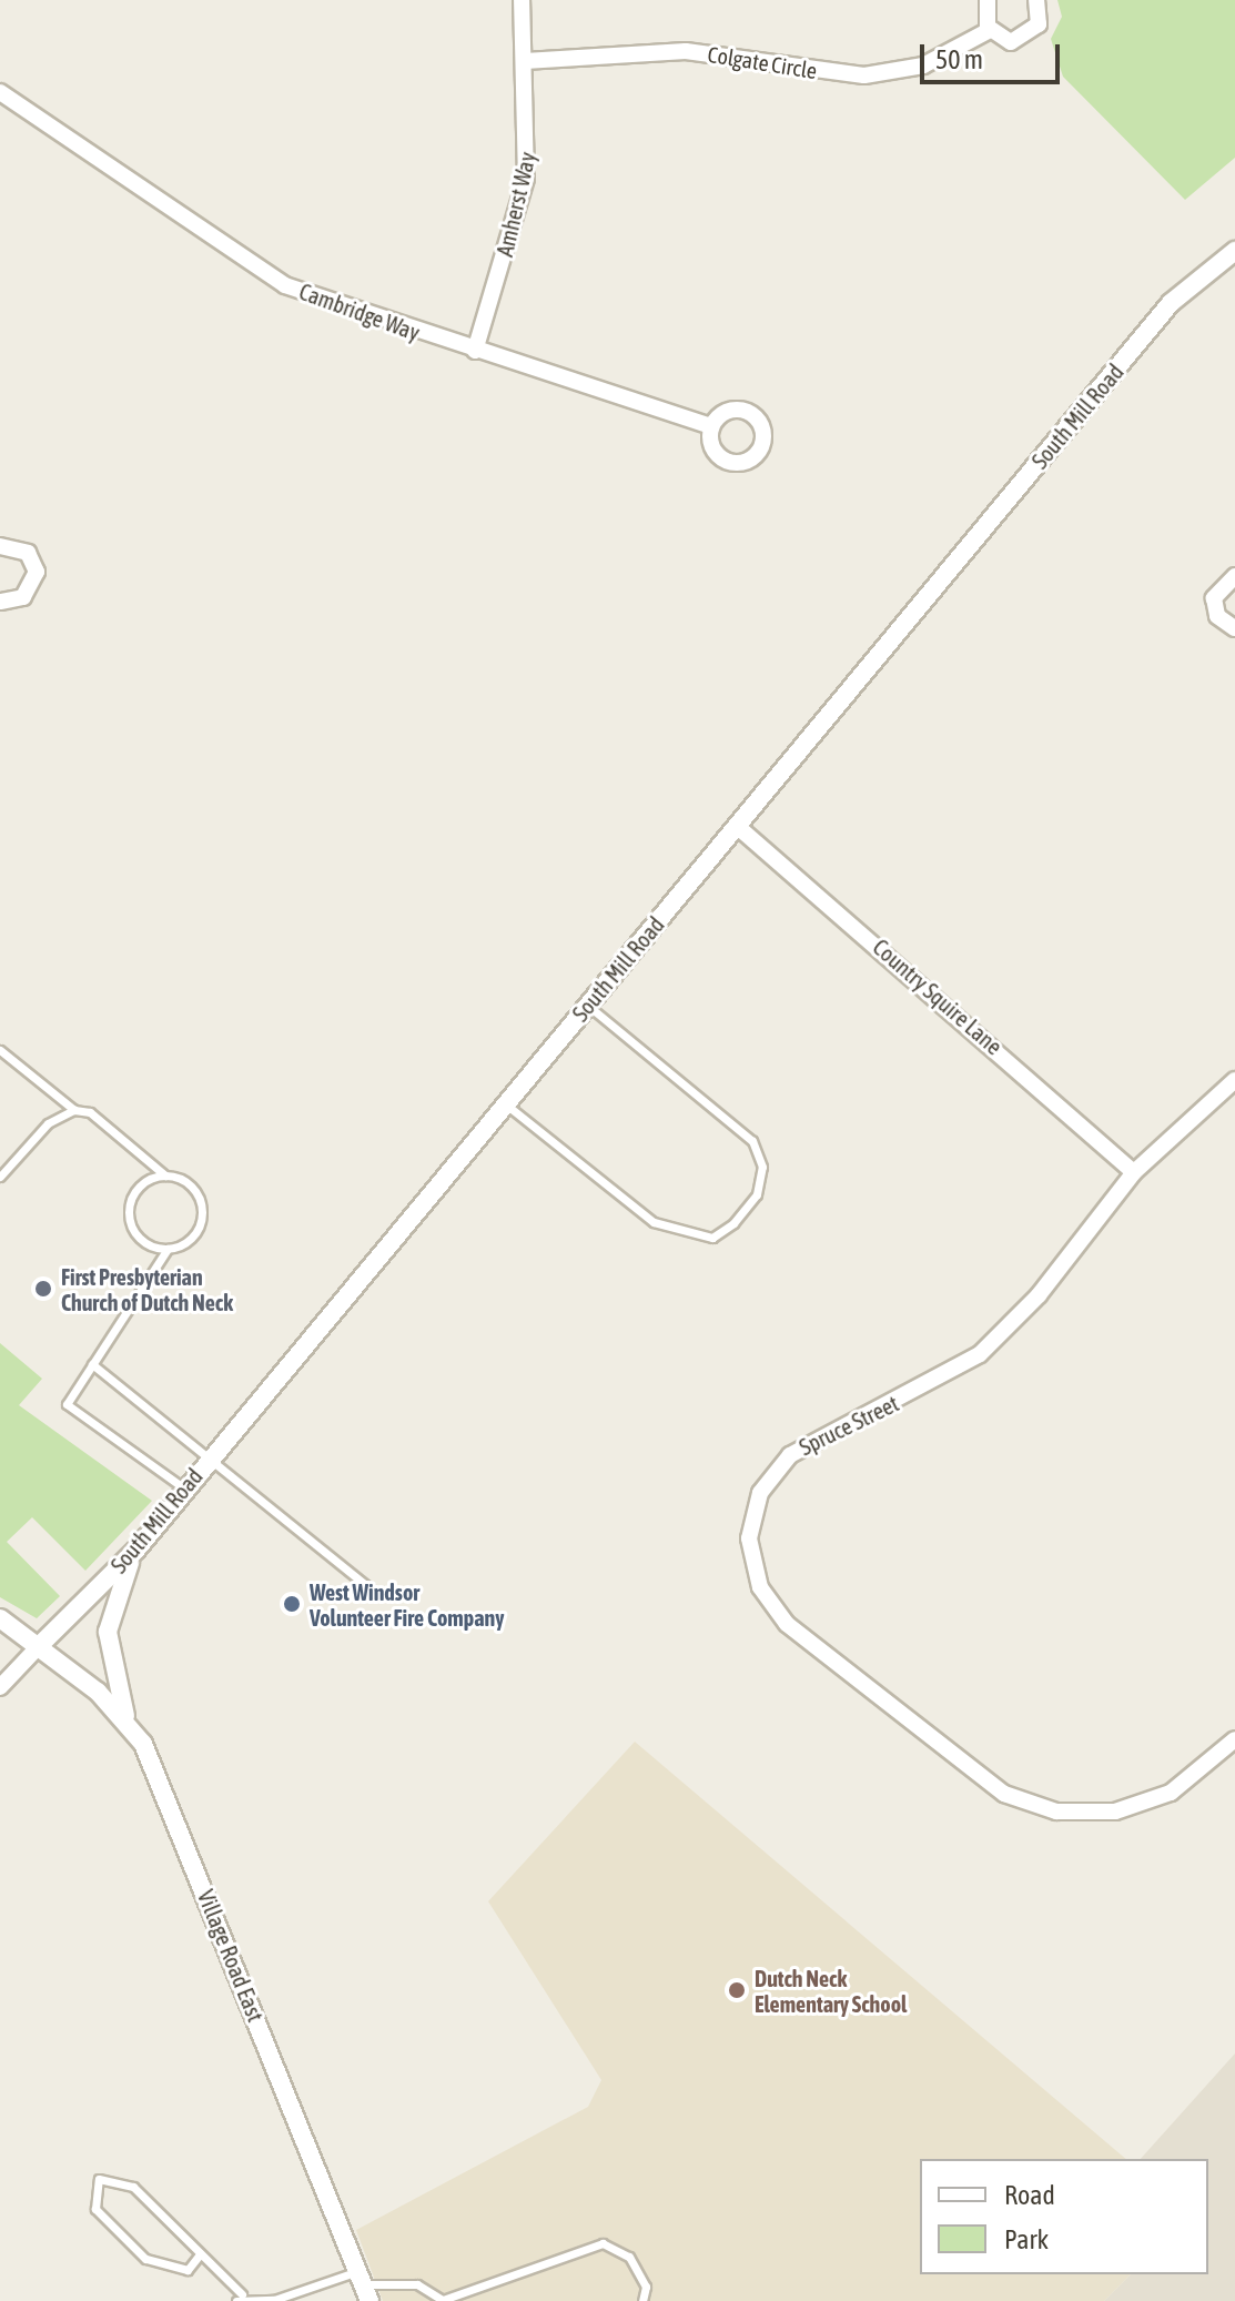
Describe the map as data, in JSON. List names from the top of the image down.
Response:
{
  "streets": {
    "street": [
      "Colgate Circle",
      "Amherst Way",
      "Cambridge Way",
      "South Mill Road",
      "Country Squire Lane",
      "Spruce Street",
      "Village Road East"
    ]
  },
  "crossings": [
    ["Colgate Circle", "Amherst Way"],
    ["Amherst Way", "Cambridge Way"],
    ["South Mill Road", "Country Squire Lane"],
    ["South Mill Road", "Village Road East"],
    ["Country Squire Lane", "Spruce Street"]
  ],
  "places": ["First Presbyterian Church of Dutch Neck", "West Windsor Volunteer Fire Company", "Dutch Neck Elementary School"],
  "legend": ["Road", "Park"],
  "scale_bar": "50 m"
}
